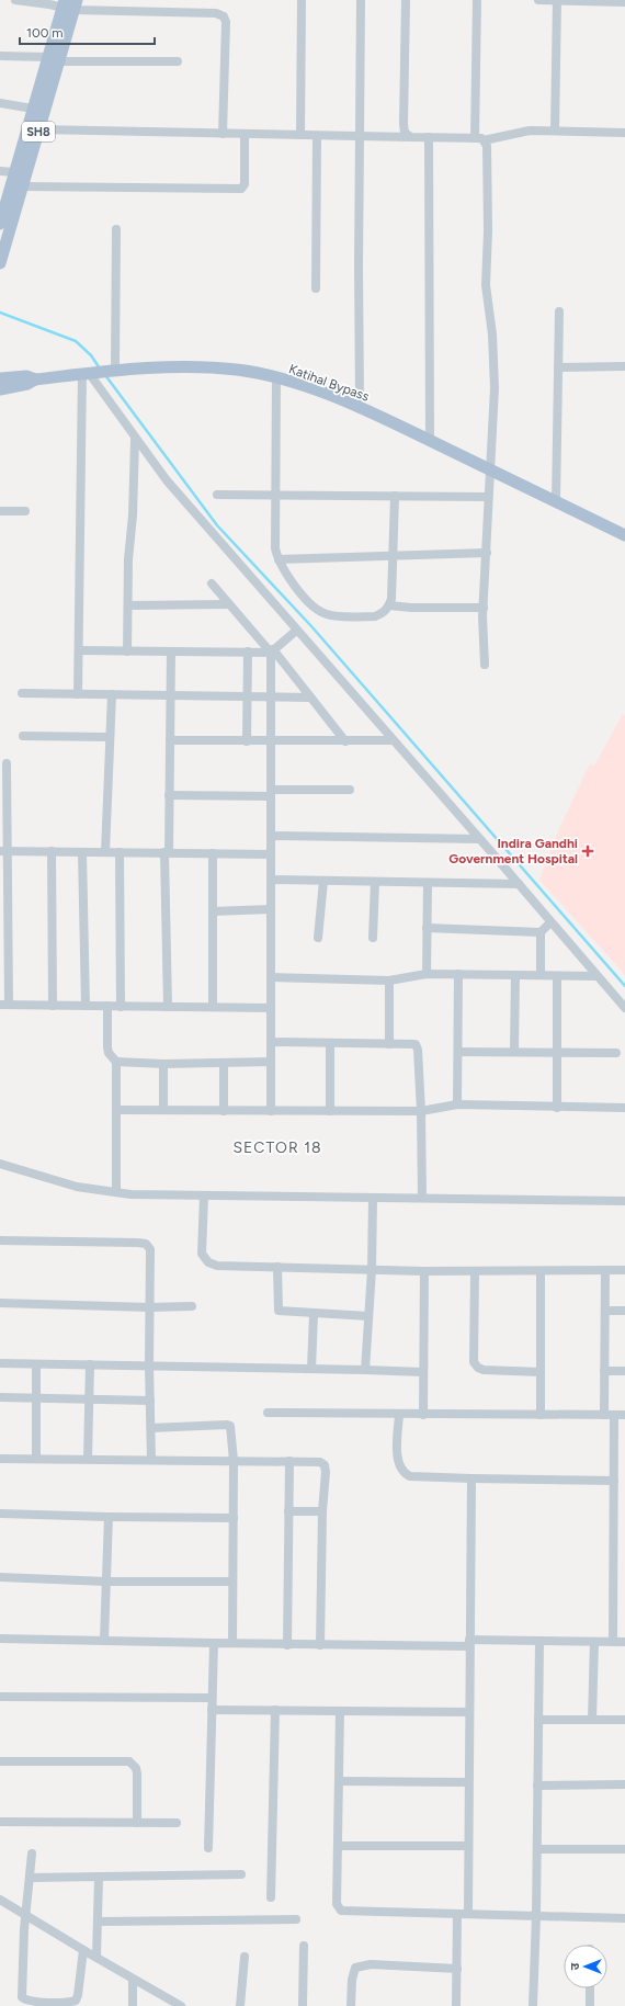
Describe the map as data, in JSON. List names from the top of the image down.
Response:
{
  "streets": {
    "main road": ["SH8", "Katihal Bypass"]
  },
  "districts": ["SECTOR 18"],
  "places": {
    "health": ["Indira Gandhi Government Hospital"]
  },
  "scale_bar": "100 m",
  "north": "left"
}
